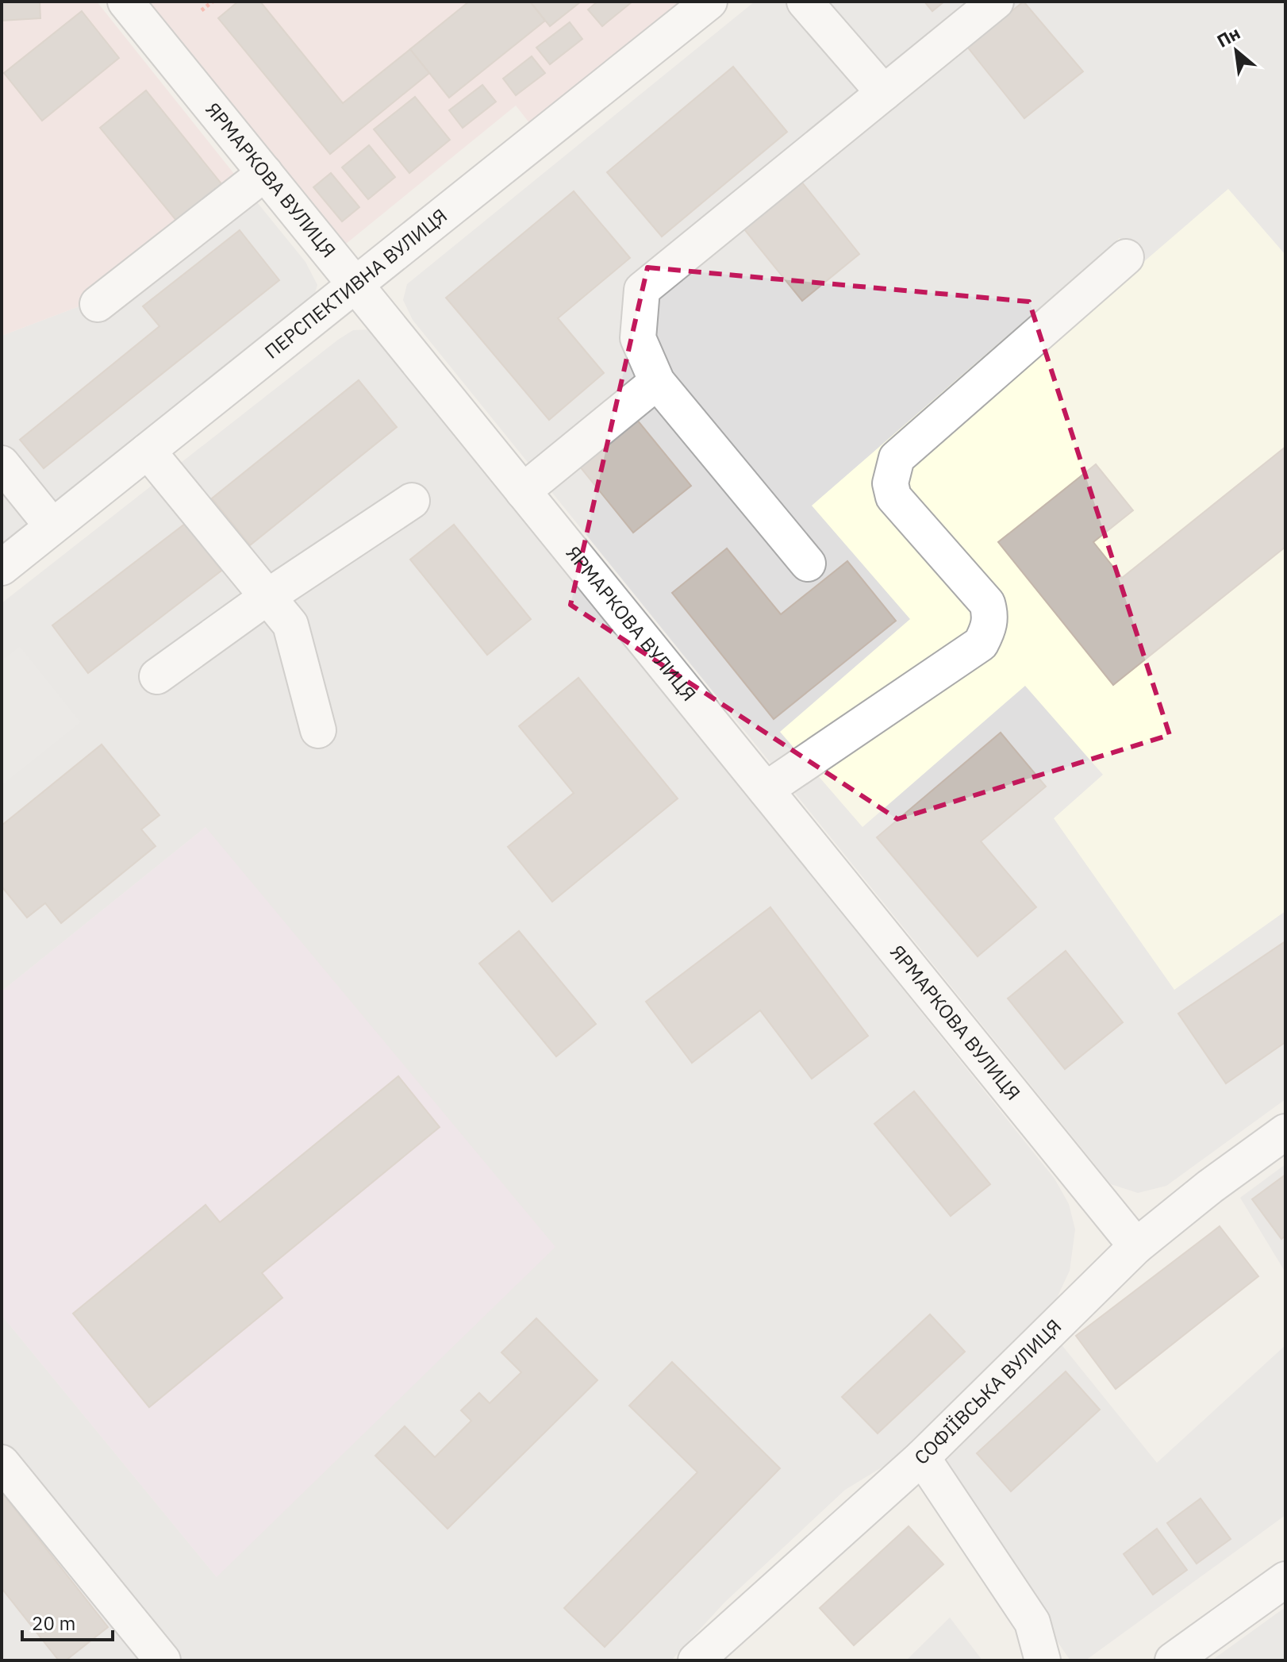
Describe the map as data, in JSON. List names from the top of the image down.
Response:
{
  "streets": {
    "street": ["ЯРМАРКОВА ВУЛИЦЯ", "ПЕРСПЕКТИВНА ВУЛИЦЯ", "СОФІЇВСЬКА ВУЛИЦЯ"]
  },
  "crossings": [
    ["ЯРМАРКОВА ВУЛИЦЯ", "ПЕРСПЕКТИВНА ВУЛИЦЯ"],
    ["ЯРМАРКОВА ВУЛИЦЯ", "СОФІЇВСЬКА ВУЛИЦЯ"]
  ],
  "scale_bar": "20 m",
  "north": "top left"
}
